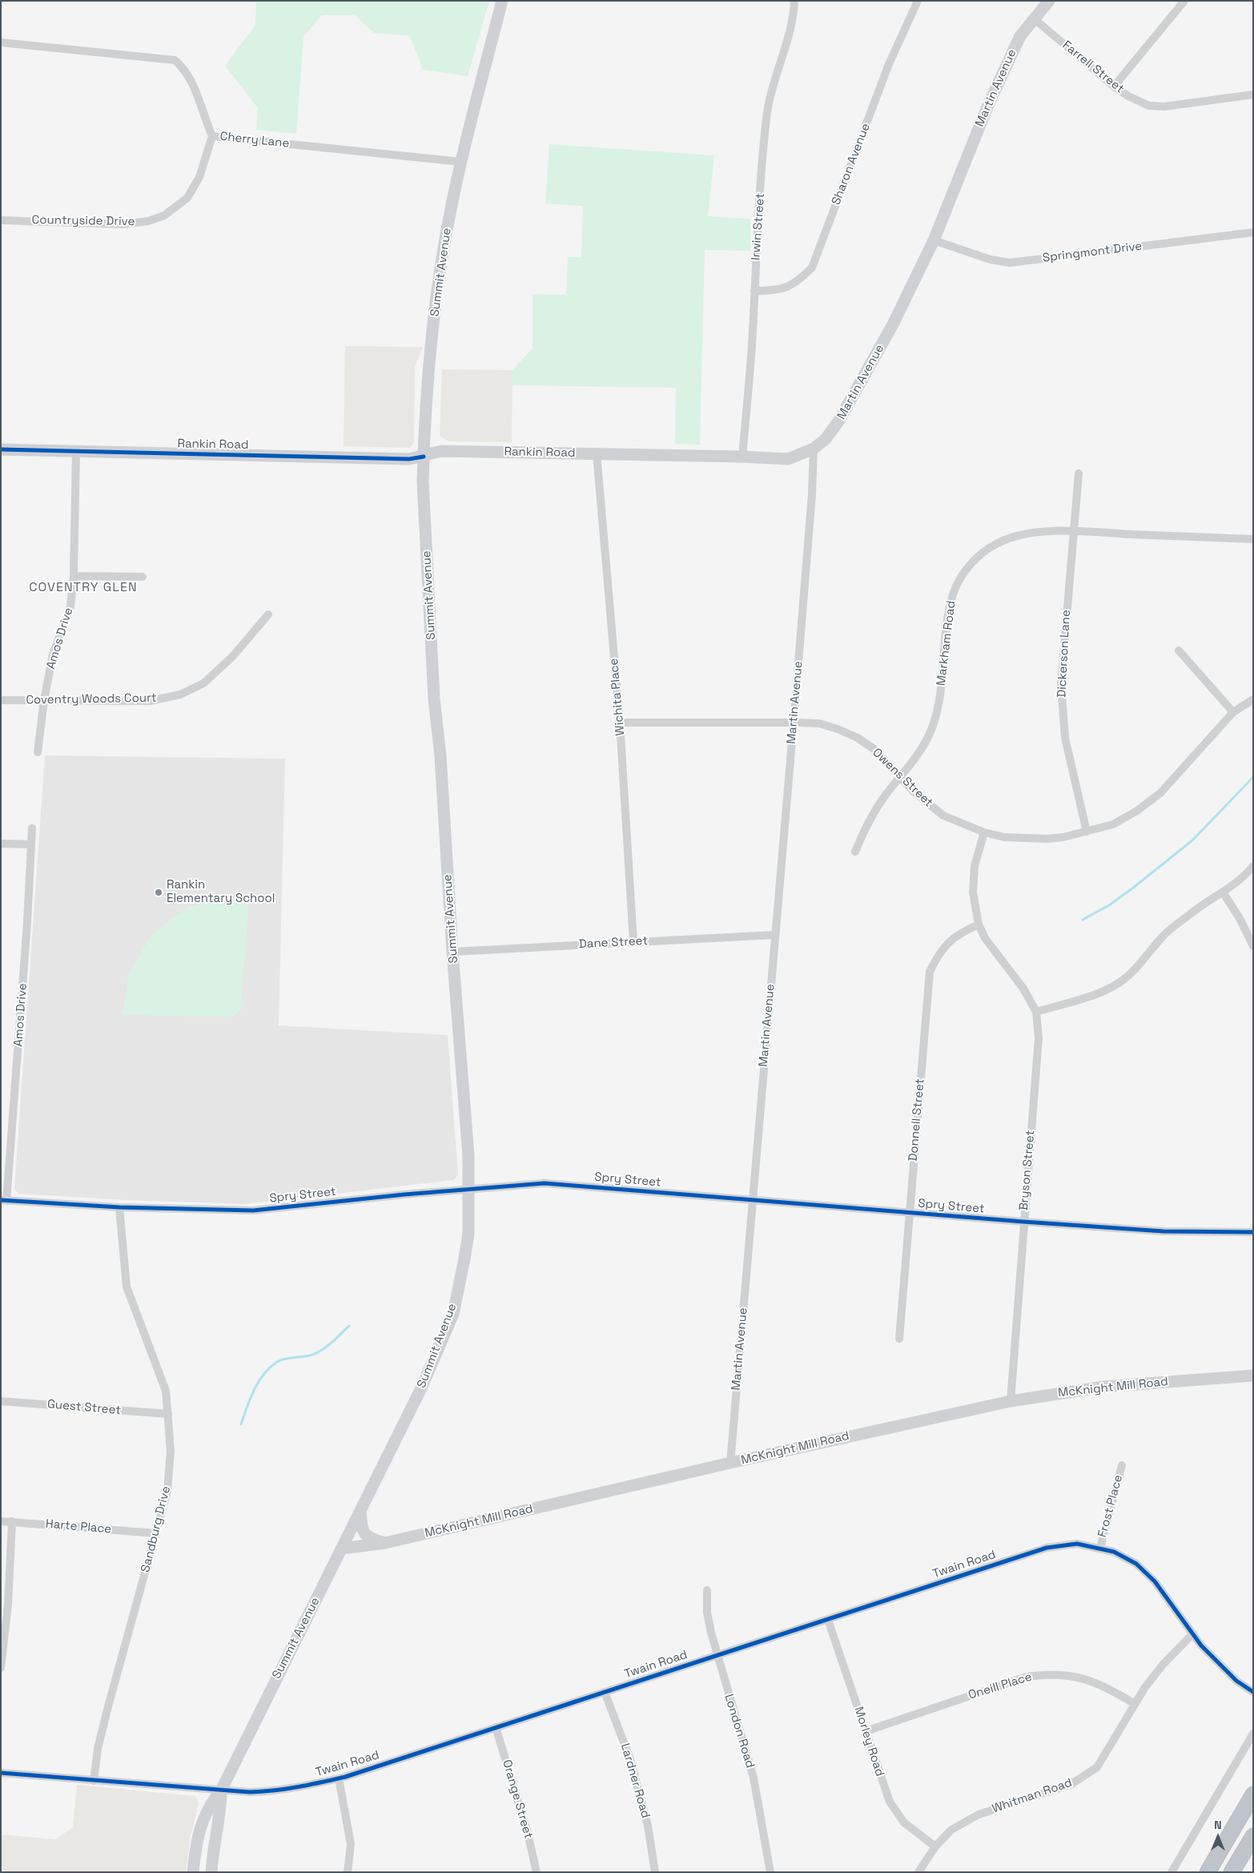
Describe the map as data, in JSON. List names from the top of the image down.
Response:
{
  "streets": {
    "street": [
      "Farrell Street",
      "Martin Avenue",
      "Cherry Lane",
      "Sharon Avenue",
      "Countryside Drive",
      "Irwin Street",
      "Springmont Drive",
      "Summit Avenue",
      "Rankin Road",
      "Amos Drive",
      "Markham Road",
      "Dickerson Lane",
      "Wichita Place",
      "Coventry Woods Court",
      "Owens Street",
      "Dane Street",
      "Donnell Street",
      "Bryson Street",
      "Spry Street",
      "McKnight Mill Road",
      "Guest Street",
      "Frost Place",
      "Harte Place",
      "Sandburg Drive",
      "Twain Road",
      "Oneill Place",
      "London Road",
      "Morley Road",
      "Lardner Road",
      "Whitman Road",
      "Orange Street"
    ]
  },
  "crossings": [
    ["Farrell Street", "Martin Avenue"],
    ["Martin Avenue", "Springmont Drive"],
    ["Martin Avenue", "Rankin Road"],
    ["Martin Avenue", "Owens Street"],
    ["Martin Avenue", "Dane Street"],
    ["Martin Avenue", "Spry Street"],
    ["Martin Avenue", "McKnight Mill Road"],
    ["Cherry Lane", "Countryside Drive"],
    ["Cherry Lane", "Summit Avenue"],
    ["Sharon Avenue", "Irwin Street"],
    ["Irwin Street", "Rankin Road"],
    ["Summit Avenue", "Rankin Road"],
    ["Summit Avenue", "Dane Street"],
    ["Summit Avenue", "Spry Street"],
    ["Summit Avenue", "McKnight Mill Road"],
    ["Summit Avenue", "Twain Road"],
    ["Rankin Road", "Amos Drive"],
    ["Rankin Road", "Wichita Place"],
    ["Amos Drive", "Coventry Woods Court"],
    ["Amos Drive", "Spry Street"],
    ["Markham Road", "Dickerson Lane"],
    ["Markham Road", "Owens Street"],
    ["Dickerson Lane", "Owens Street"],
    ["Wichita Place", "Owens Street"],
    ["Wichita Place", "Dane Street"],
    ["Donnell Street", "Spry Street"],
    ["Bryson Street", "Spry Street"],
    ["Bryson Street", "McKnight Mill Road"],
    ["Spry Street", "Sandburg Drive"],
    ["Guest Street", "Sandburg Drive"],
    ["Frost Place", "Twain Road"],
    ["Harte Place", "Sandburg Drive"],
    ["Sandburg Drive", "Twain Road"],
    ["Twain Road", "London Road"],
    ["Twain Road", "Morley Road"],
    ["Twain Road", "Lardner Road"],
    ["Twain Road", "Whitman Road"],
    ["Twain Road", "Orange Street"],
    ["Oneill Place", "Morley Road"],
    ["Oneill Place", "Whitman Road"],
    ["Morley Road", "Whitman Road"]
  ],
  "districts": ["COVENTRY GLEN"],
  "places": ["Rankin Elementary School"],
  "north": "top"
}
